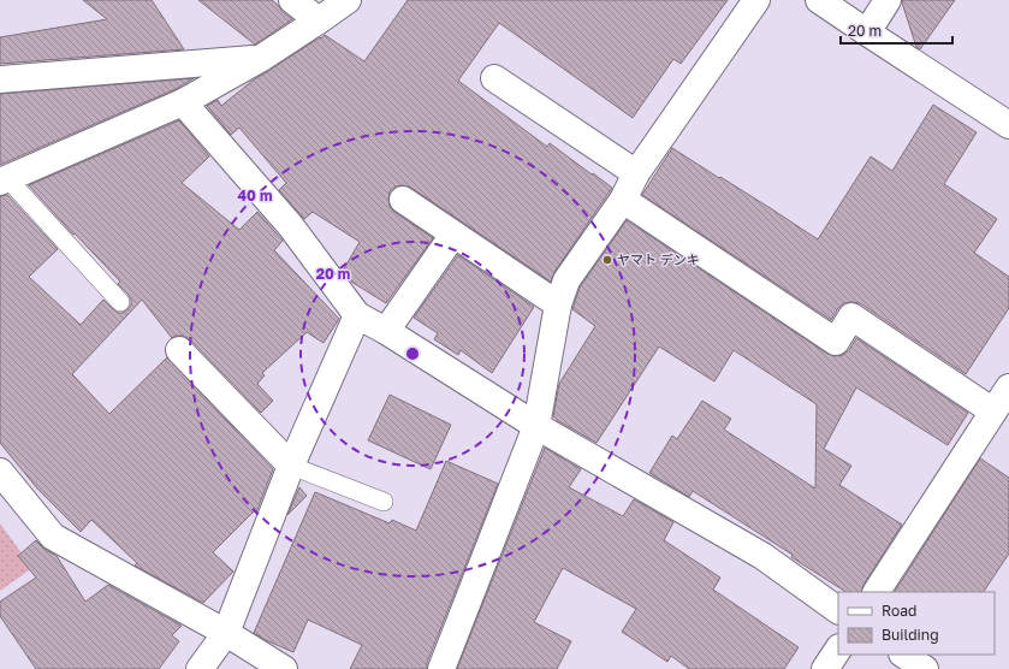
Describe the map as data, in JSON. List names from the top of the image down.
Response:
{
  "places": ["ヤマト デンキ"],
  "legend": ["Road", "Building"],
  "scale_bar": "20 m",
  "rings": ["40 m", "20 m"]
}
